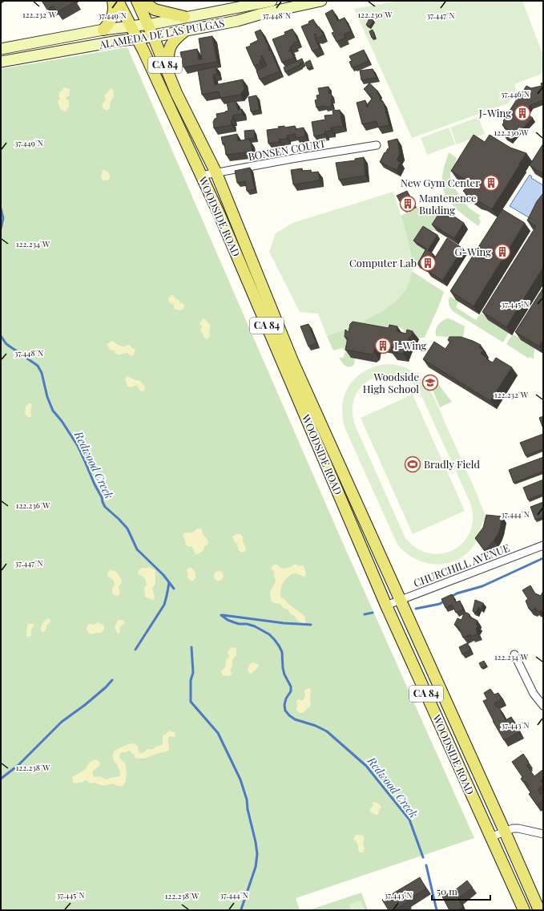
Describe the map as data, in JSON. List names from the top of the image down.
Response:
{
  "streets": {
    "main road": ["ALAMEDA DE LAS PULGAS", "CA 84", "WOODSIDE ROAD"],
    "street": ["BONSEN COURT", "CHURCHILL AVENUE"]
  },
  "crossings": [
    ["ALAMEDA DE LAS PULGAS", "WOODSIDE ROAD"],
    ["BONSEN COURT", "WOODSIDE ROAD"],
    ["WOODSIDE ROAD", "CHURCHILL AVENUE"]
  ],
  "water": ["Redwood Creek"],
  "places": {
    "building": [
      "J-Wing",
      "New Gym Center",
      "Mantenence Bulding",
      "G-Wing",
      "Computer Lab",
      "I-Wing"
    ],
    "school or university": ["Woodside High School"],
    "sports": ["Bradly Field"]
  },
  "scale_bar": "50 m",
  "coordinates": [
    "122.232°W",
    "122.230°W",
    "37.449°N",
    "37.448°N",
    "37.447°N",
    "37.446°N",
    "122.234°W",
    "37.445°N",
    "122.236°W",
    "37.444°N",
    "37.443°N",
    "122.238°W"
  ]
}
